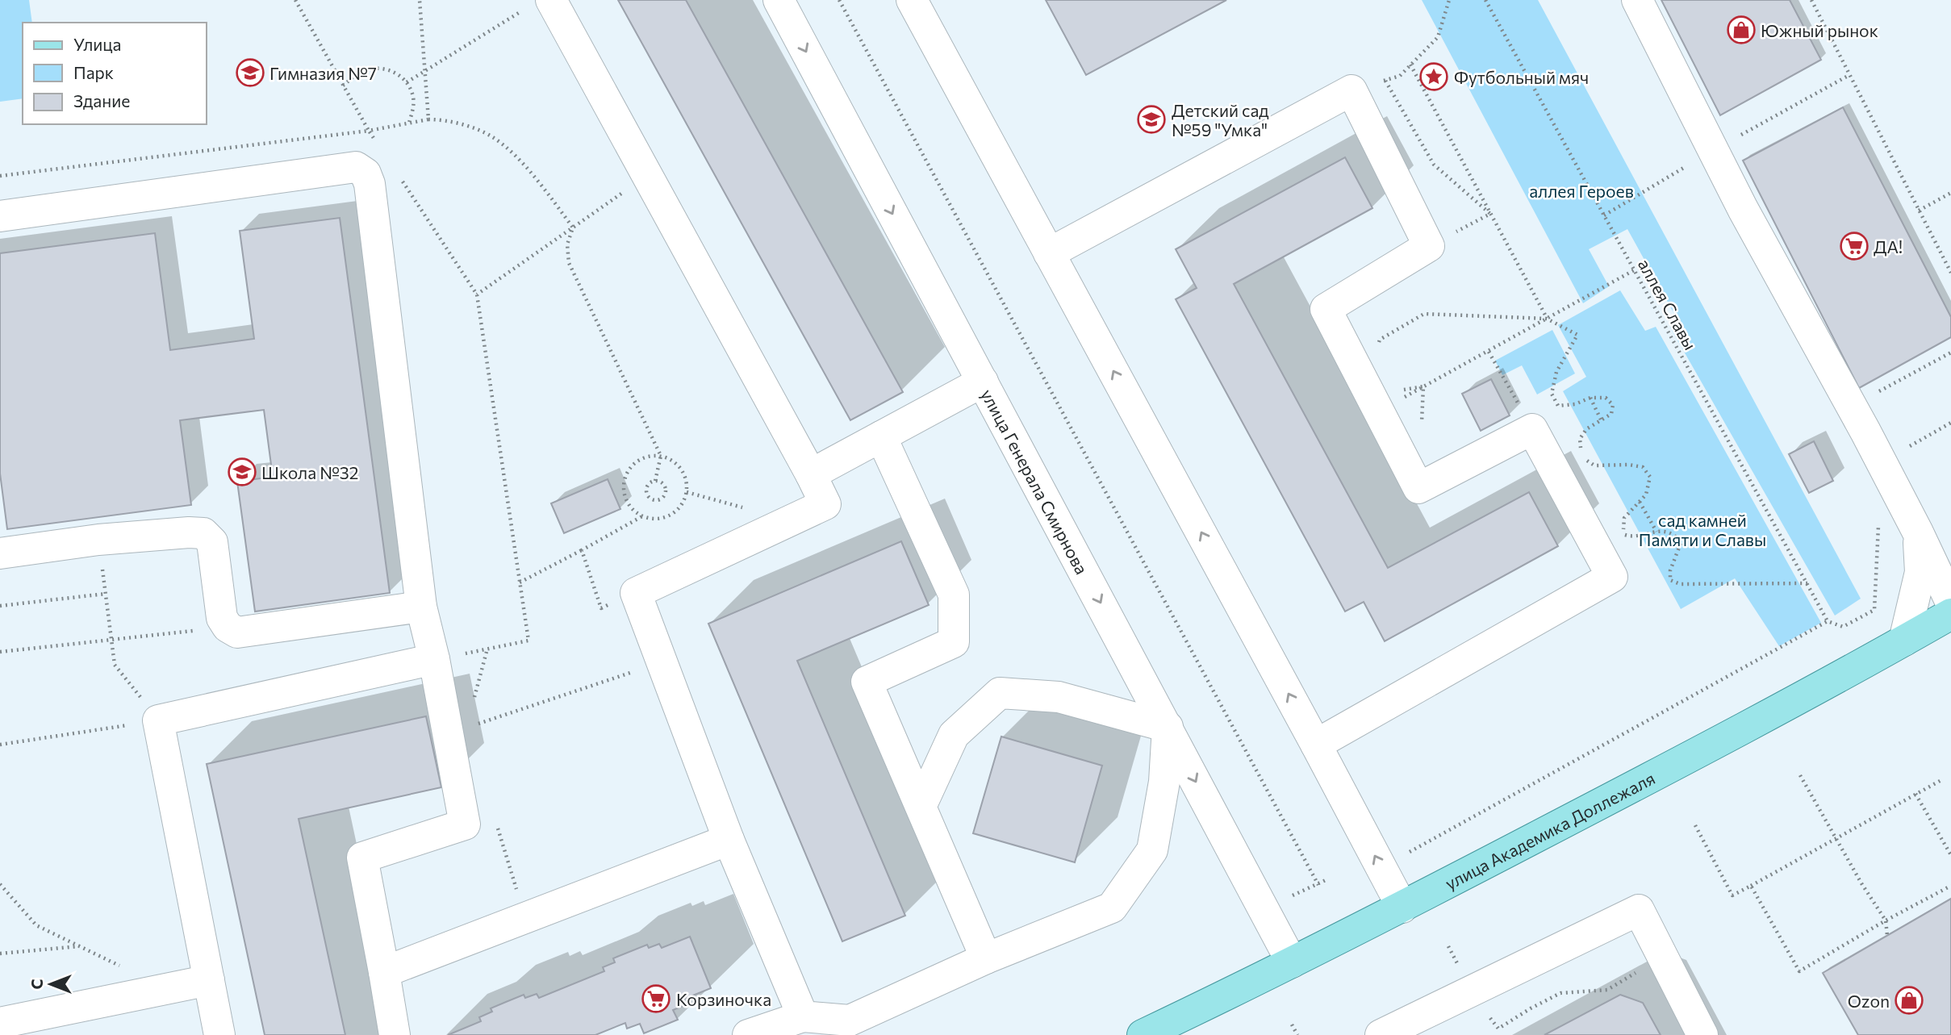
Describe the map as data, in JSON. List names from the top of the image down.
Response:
{
  "streets": {
    "main road": ["улица Академика Доллежаля"],
    "street": ["улица Генерала Смирнова"],
    "path": ["аллея Славы"]
  },
  "crossings": [
    ["улица Генерала Смирнова", "улица Академика Доллежаля"]
  ],
  "parks": ["аллея Героев", "сад камней Памяти и Славы"],
  "places": {
    "shop": ["Южный рынок", "Ozon"],
    "school or university": ["Гимназия №7", "Детский сад №59 \"Умка\"", "Школа №32"],
    "place": ["Футбольный мяч"],
    "supermarket": ["ДА!", "Корзиночка"]
  },
  "legend": ["Улица", "Парк", "Здание"],
  "north": "left"
}
